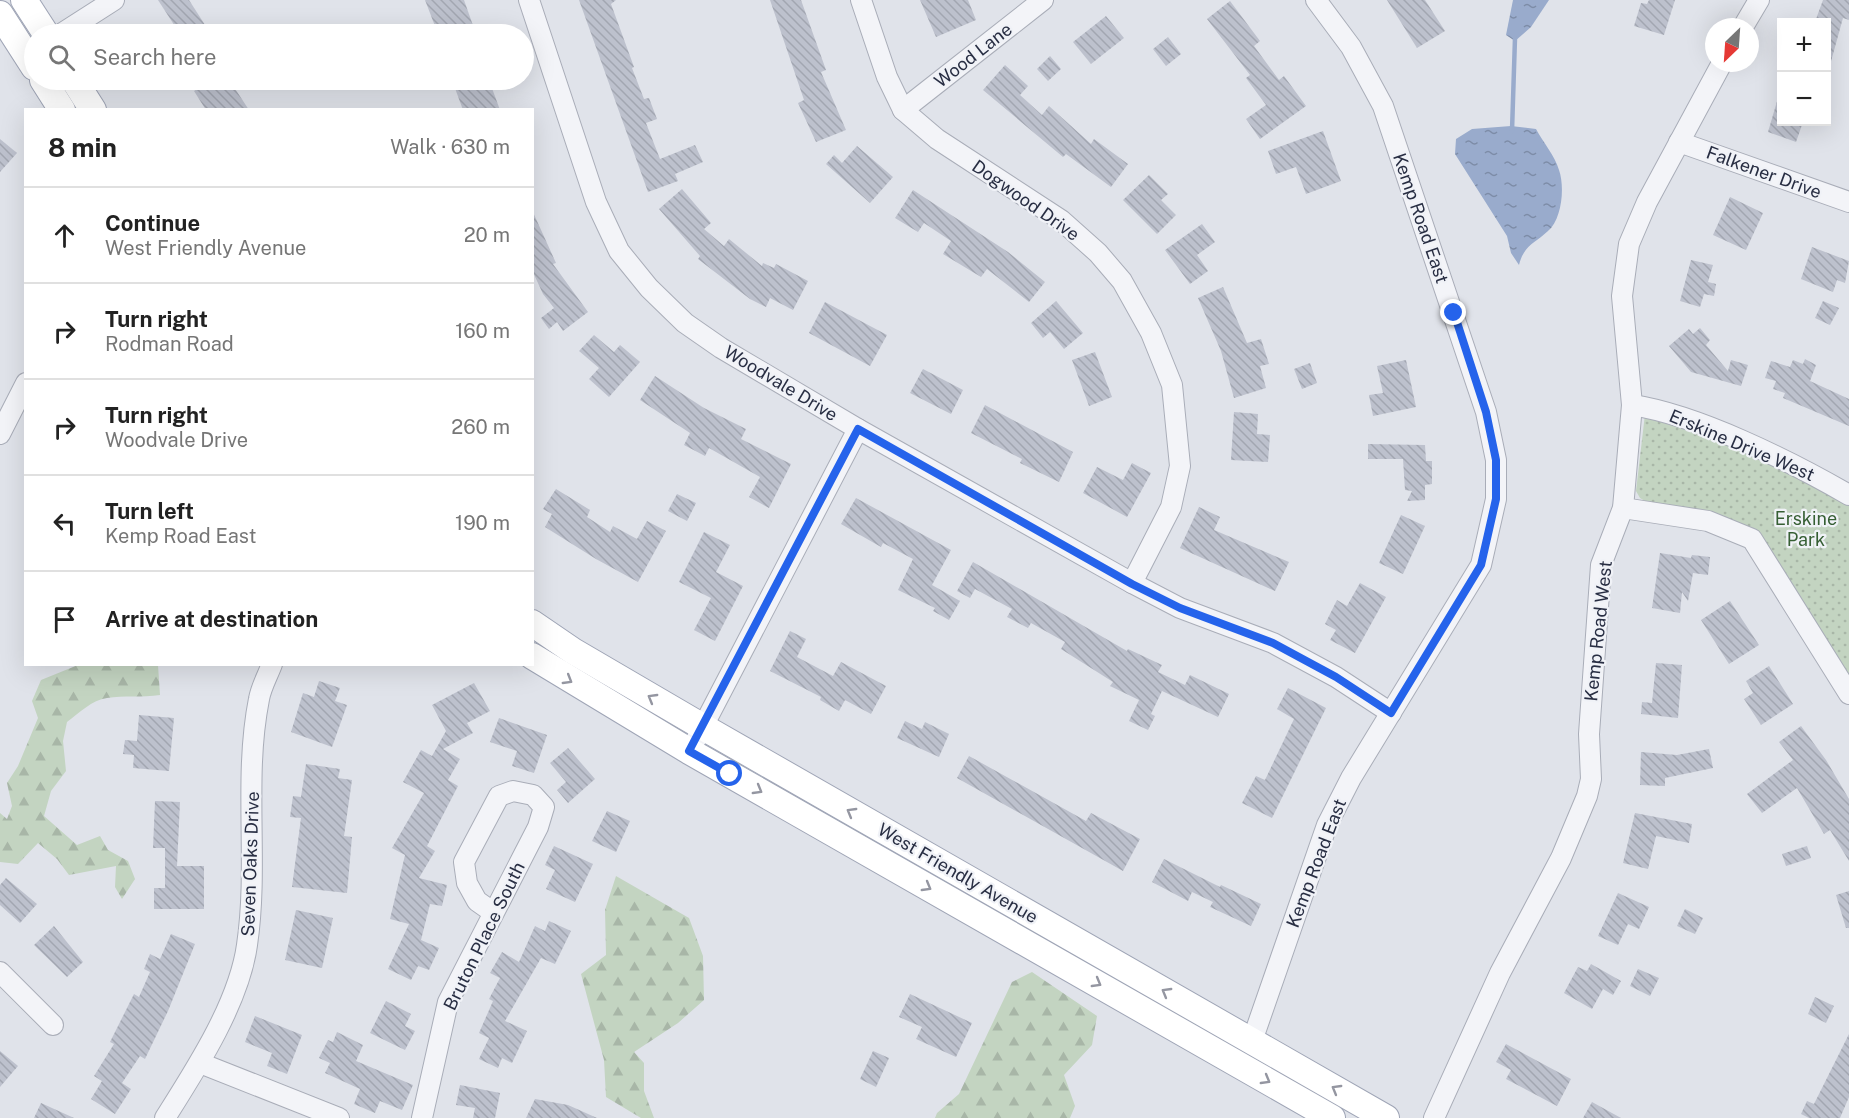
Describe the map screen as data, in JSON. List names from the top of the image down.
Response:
{
  "streets": {
    "main road": ["West Friendly Avenue"],
    "street": [
      "Wood Lane",
      "Falkener Drive",
      "Dogwood Drive",
      "Kemp Road East",
      "Woodvale Drive",
      "Erskine Drive West",
      "Kemp Road West",
      "Seven Oaks Drive",
      "Bruton Place South"
    ]
  },
  "crossings": [
    ["Wood Lane", "Dogwood Drive"],
    ["Falkener Drive", "Kemp Road West"],
    ["Dogwood Drive", "Woodvale Drive"],
    ["Kemp Road East", "Woodvale Drive"],
    ["Kemp Road East", "West Friendly Avenue"],
    ["Erskine Drive West", "Kemp Road West"]
  ],
  "parks": ["Erskine Park"],
  "north": "bottom left",
  "page": {
    "map_buttons": ["+", "−"],
    "search": "Search here",
    "heading": ["8 min", "Walk · 630 m"],
    "list": [
      ["Continue", "West Friendly Avenue", "20 m"],
      ["Turn right", "Rodman Road", "160 m"],
      ["Turn right", "Woodvale Drive", "260 m"],
      ["Turn left", "Kemp Road East", "190 m"],
      "Arrive at destination"
    ]
  }
}
